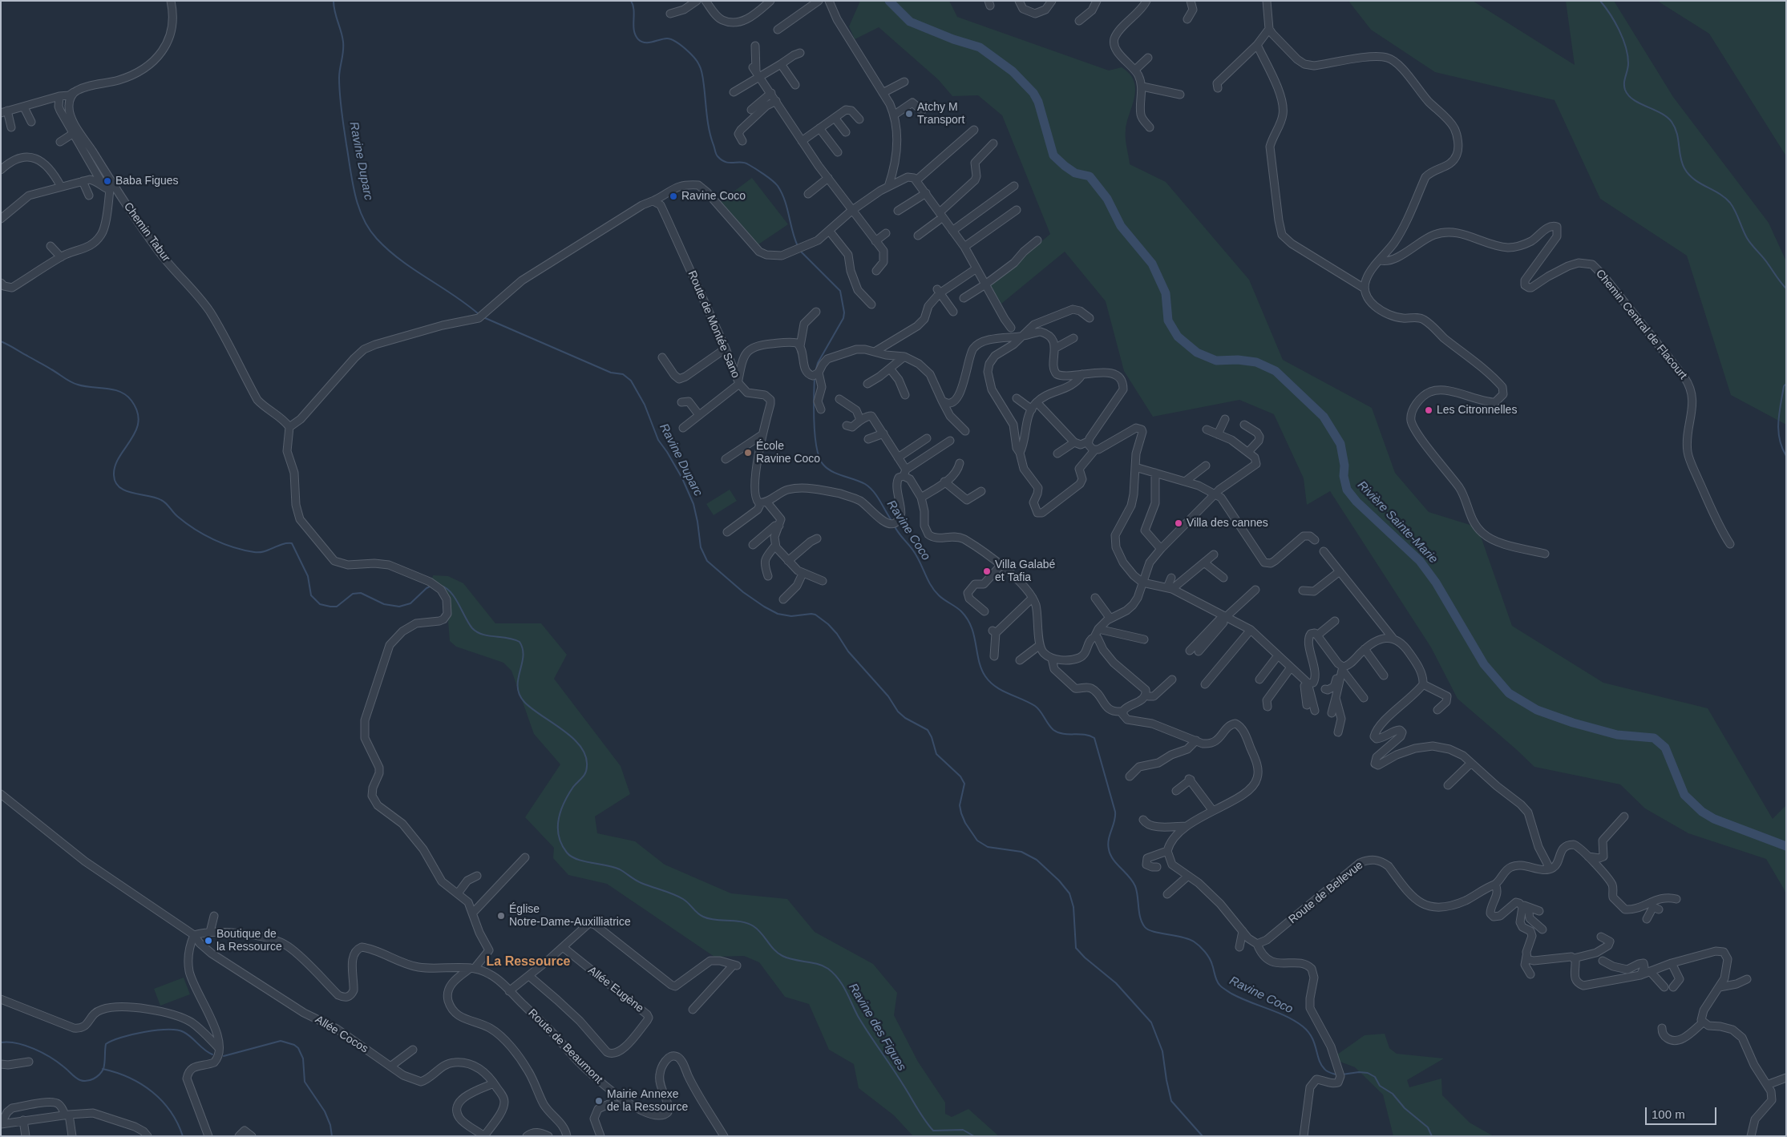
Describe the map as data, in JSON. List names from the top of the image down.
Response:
{
  "streets": {
    "street": [
      "Chemin Tabur",
      "Route de Montée Sano",
      "Chemin Central de Flacourt",
      "Route de Bellevue",
      "Allée Eugène",
      "Allée Cocos",
      "Route de Beaumont"
    ]
  },
  "districts": ["La Ressource"],
  "water": [
    "Ravine Duparc",
    "Rivière Sainte-Marie",
    "Ravine Coco",
    "Ravine des Figues"
  ],
  "places": [
    "Atchy M Transport",
    "Baba Figues",
    "Ravine Coco",
    "Les Citronnelles",
    "École Ravine Coco",
    "Villa des cannes",
    "Villa Galabé et Tafia",
    "Église Notre-Dame-Auxilliatrice",
    "Boutique de la Ressource",
    "Mairie Annexe de la Ressource"
  ],
  "scale_bar": "100 m"
}
